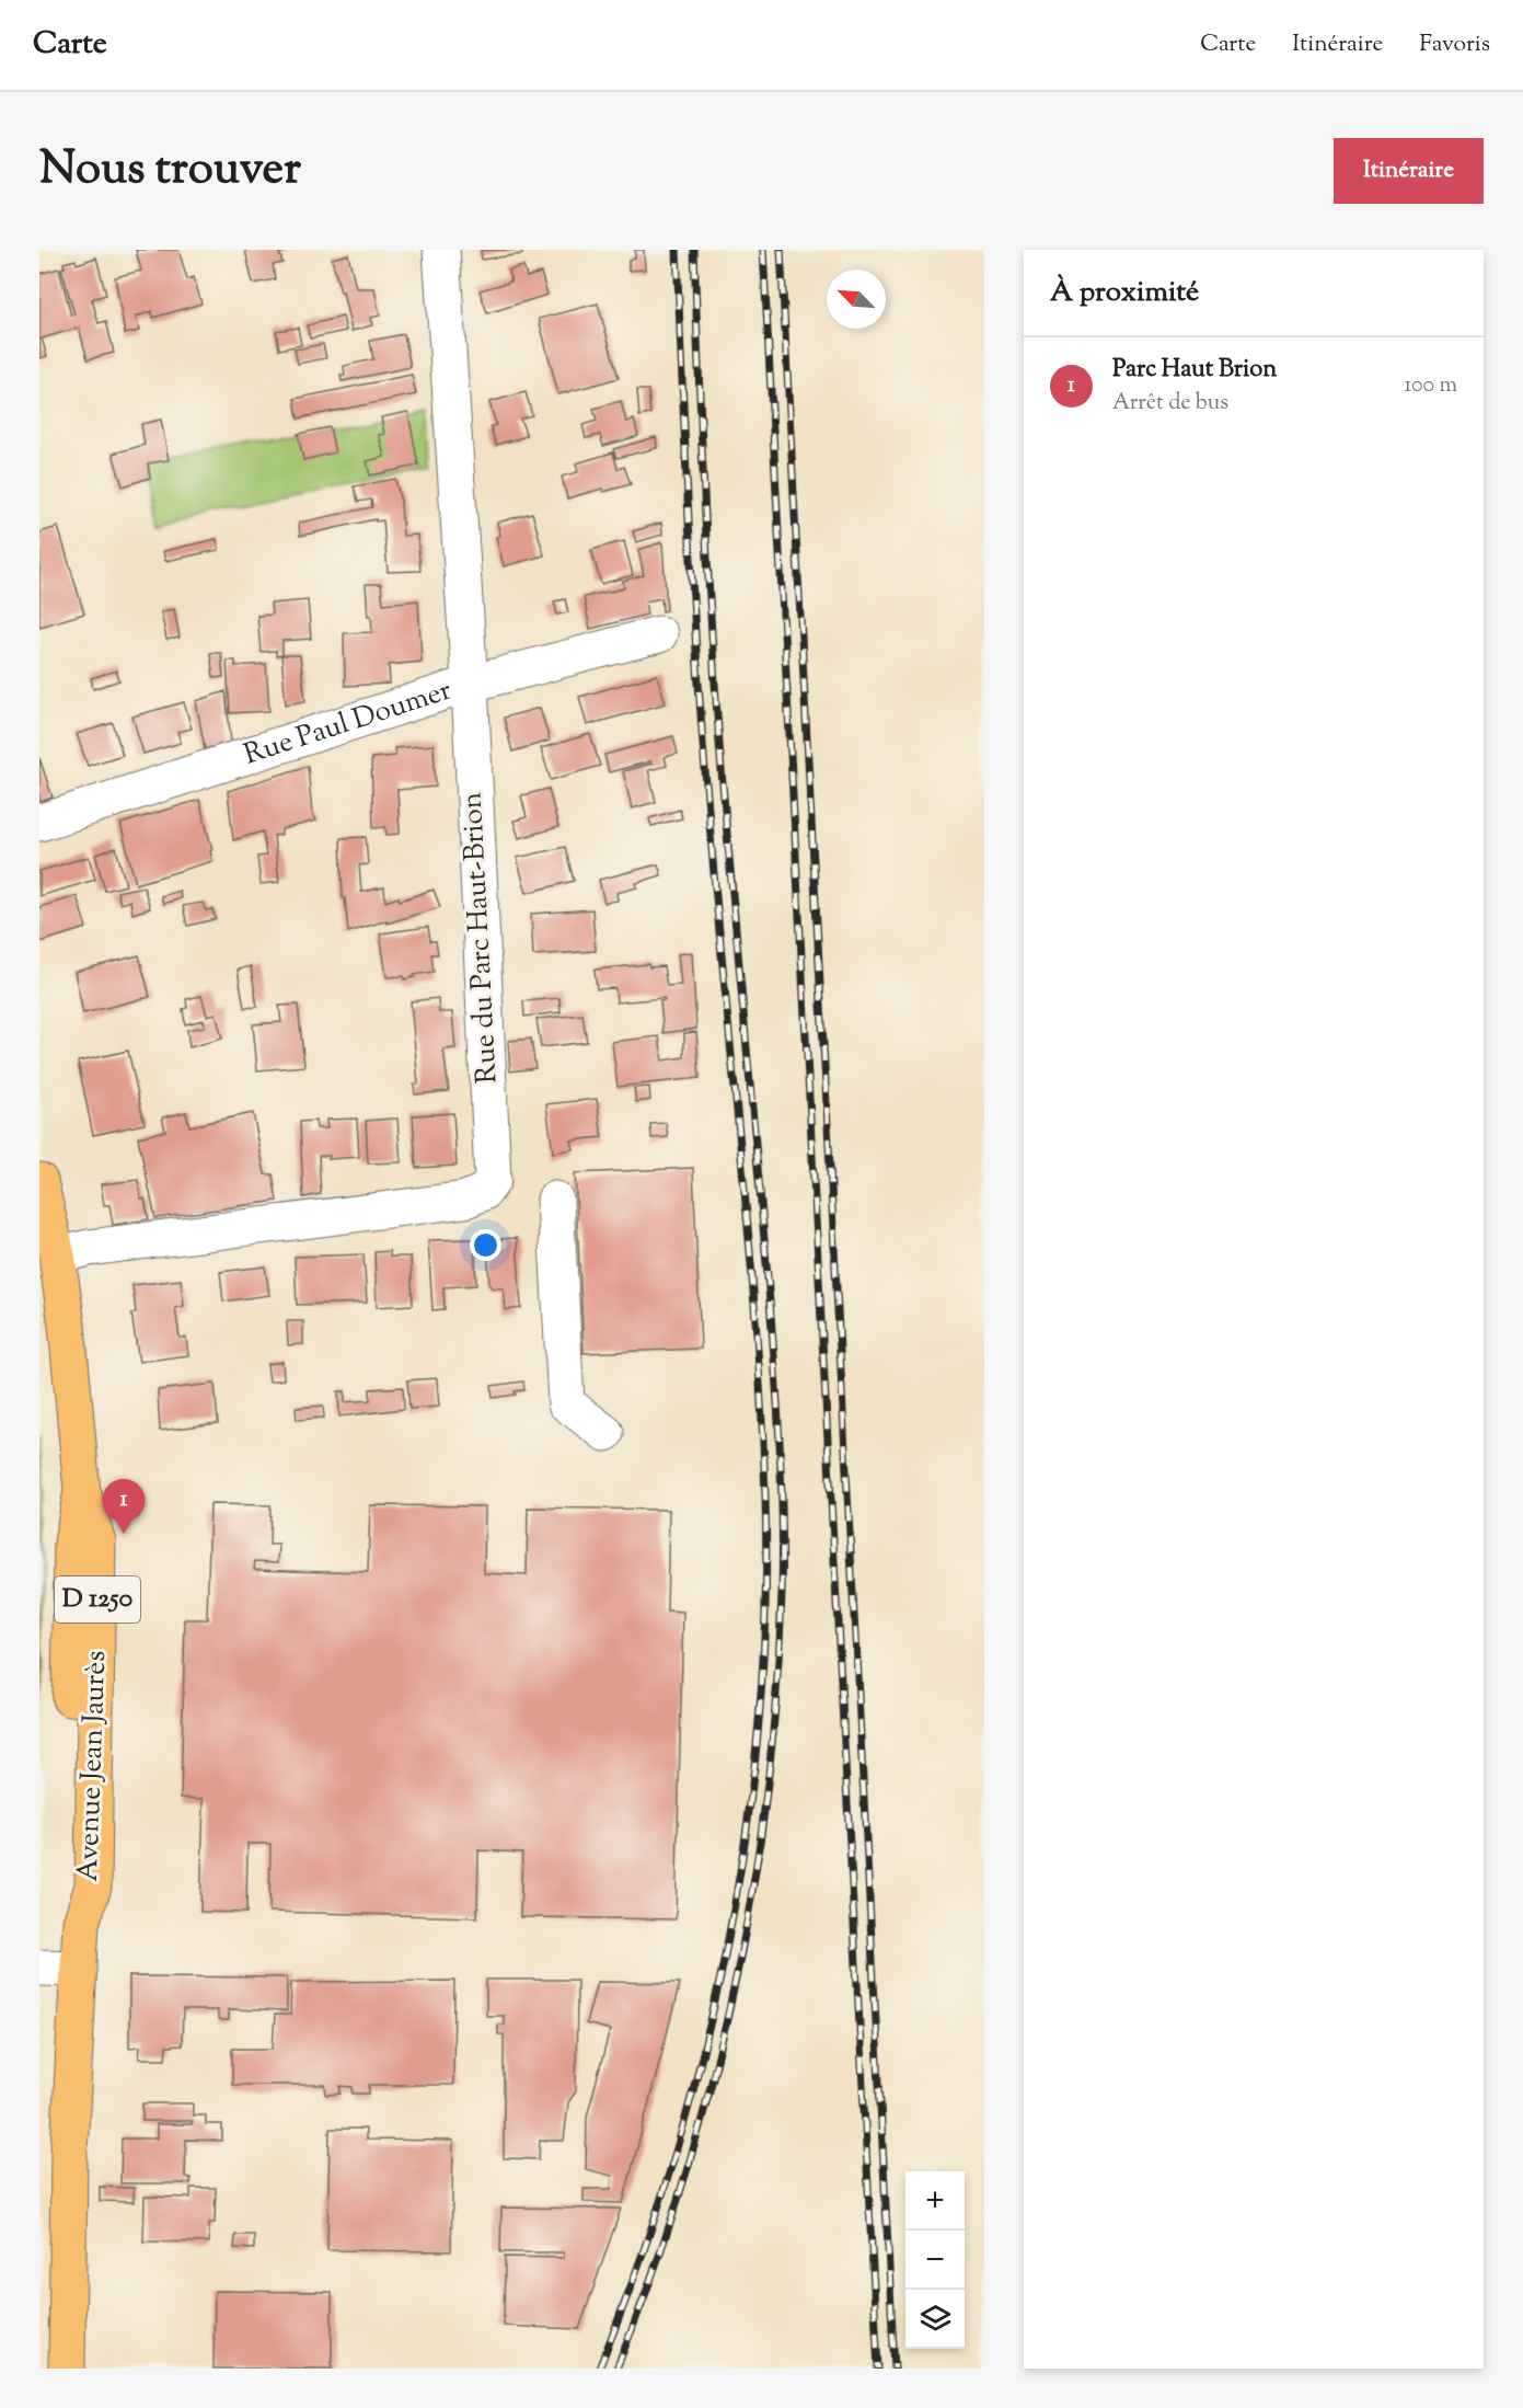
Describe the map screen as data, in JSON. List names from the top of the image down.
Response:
{
  "streets": {
    "main road": ["D 1250", "Avenue Jean Jaurès"],
    "street": ["Rue Paul Doumer", "Rue du Parc Haut-Brion"]
  },
  "crossings": [
    ["Rue Paul Doumer", "Rue du Parc Haut-Brion"],
    ["Rue du Parc Haut-Brion", "Avenue Jean Jaurès"]
  ],
  "north": "top left",
  "page": {
    "header": "Carte",
    "nav": ["Carte", "Itinéraire", "Favoris"],
    "title": "Nous trouver",
    "buttons": "Itinéraire",
    "heading": "À proximité",
    "list": [
      {
        "mark": "1",
        "name": "Parc Haut Brion",
        "note": "Arrêt de bus",
        "value": "100 m"
      }
    ],
    "pins": "1",
    "map_buttons": ["+", "−"]
  }
}
